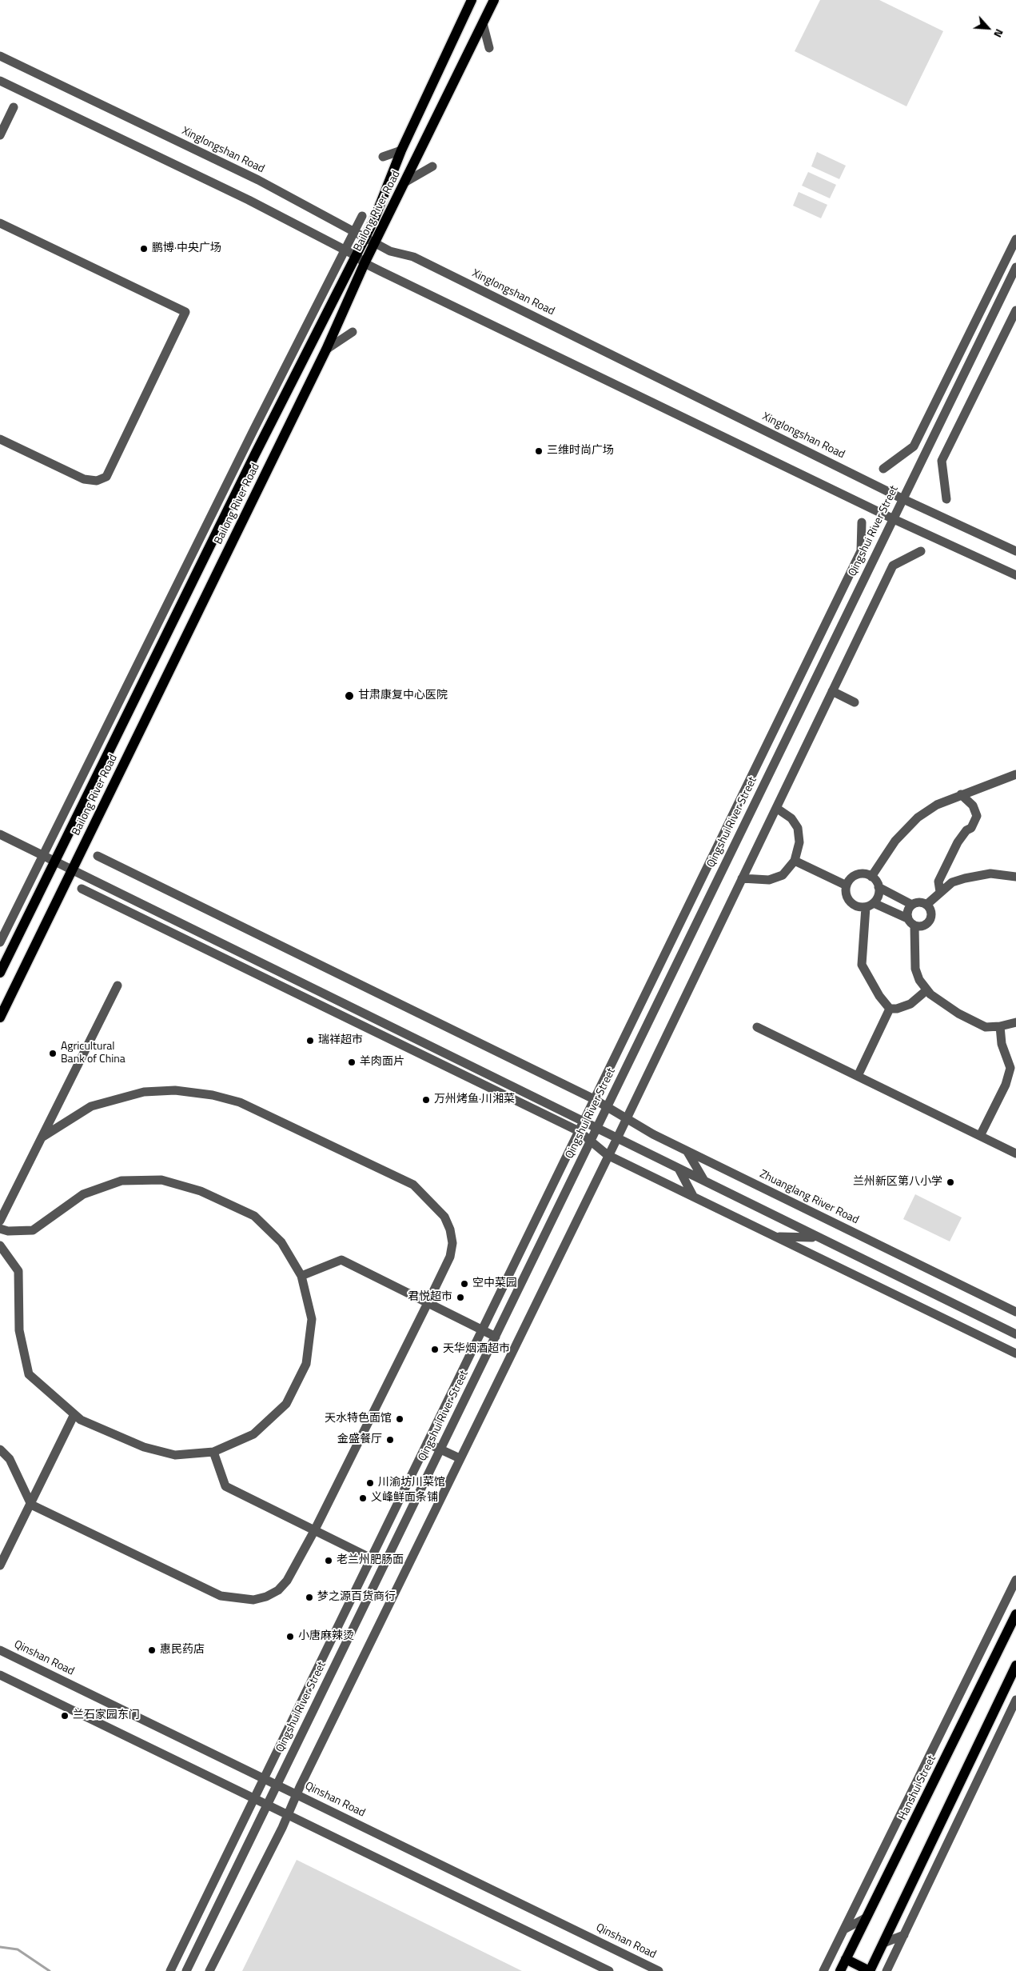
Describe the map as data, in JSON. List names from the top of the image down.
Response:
{
  "streets": {
    "main road": ["Bailong River Road", "Hanshui Street"],
    "street": [
      "Xinglongshan Road",
      "Qingshui River Street",
      "Zhuanglang River Road",
      "Qinshan Road"
    ]
  },
  "crossings": [
    ["Xinglongshan Road", "Bailong River Road"],
    ["Xinglongshan Road", "Qingshui River Street"],
    ["Qingshui River Street", "Zhuanglang River Road"],
    ["Qingshui River Street", "Qinshan Road"]
  ],
  "places": [
    "鹏博·中央广场",
    "三维时尚广场",
    "甘肃康复中心医院",
    "瑞祥超市",
    "Agricultural Bank of China",
    "羊肉面片",
    "万州烤鱼·川湘菜",
    "兰州新区第八小学",
    "空中菜园",
    "君悦超市",
    "天华烟酒超市",
    "天水特色面馆",
    "金盛餐厅",
    "川渝坊川菜馆",
    "义峰鲜面条铺",
    "老兰州肥肠面",
    "梦之源百货商行",
    "小唐麻辣烫",
    "惠民药店",
    "兰石家园东门"
  ],
  "north": "bottom right"
}
